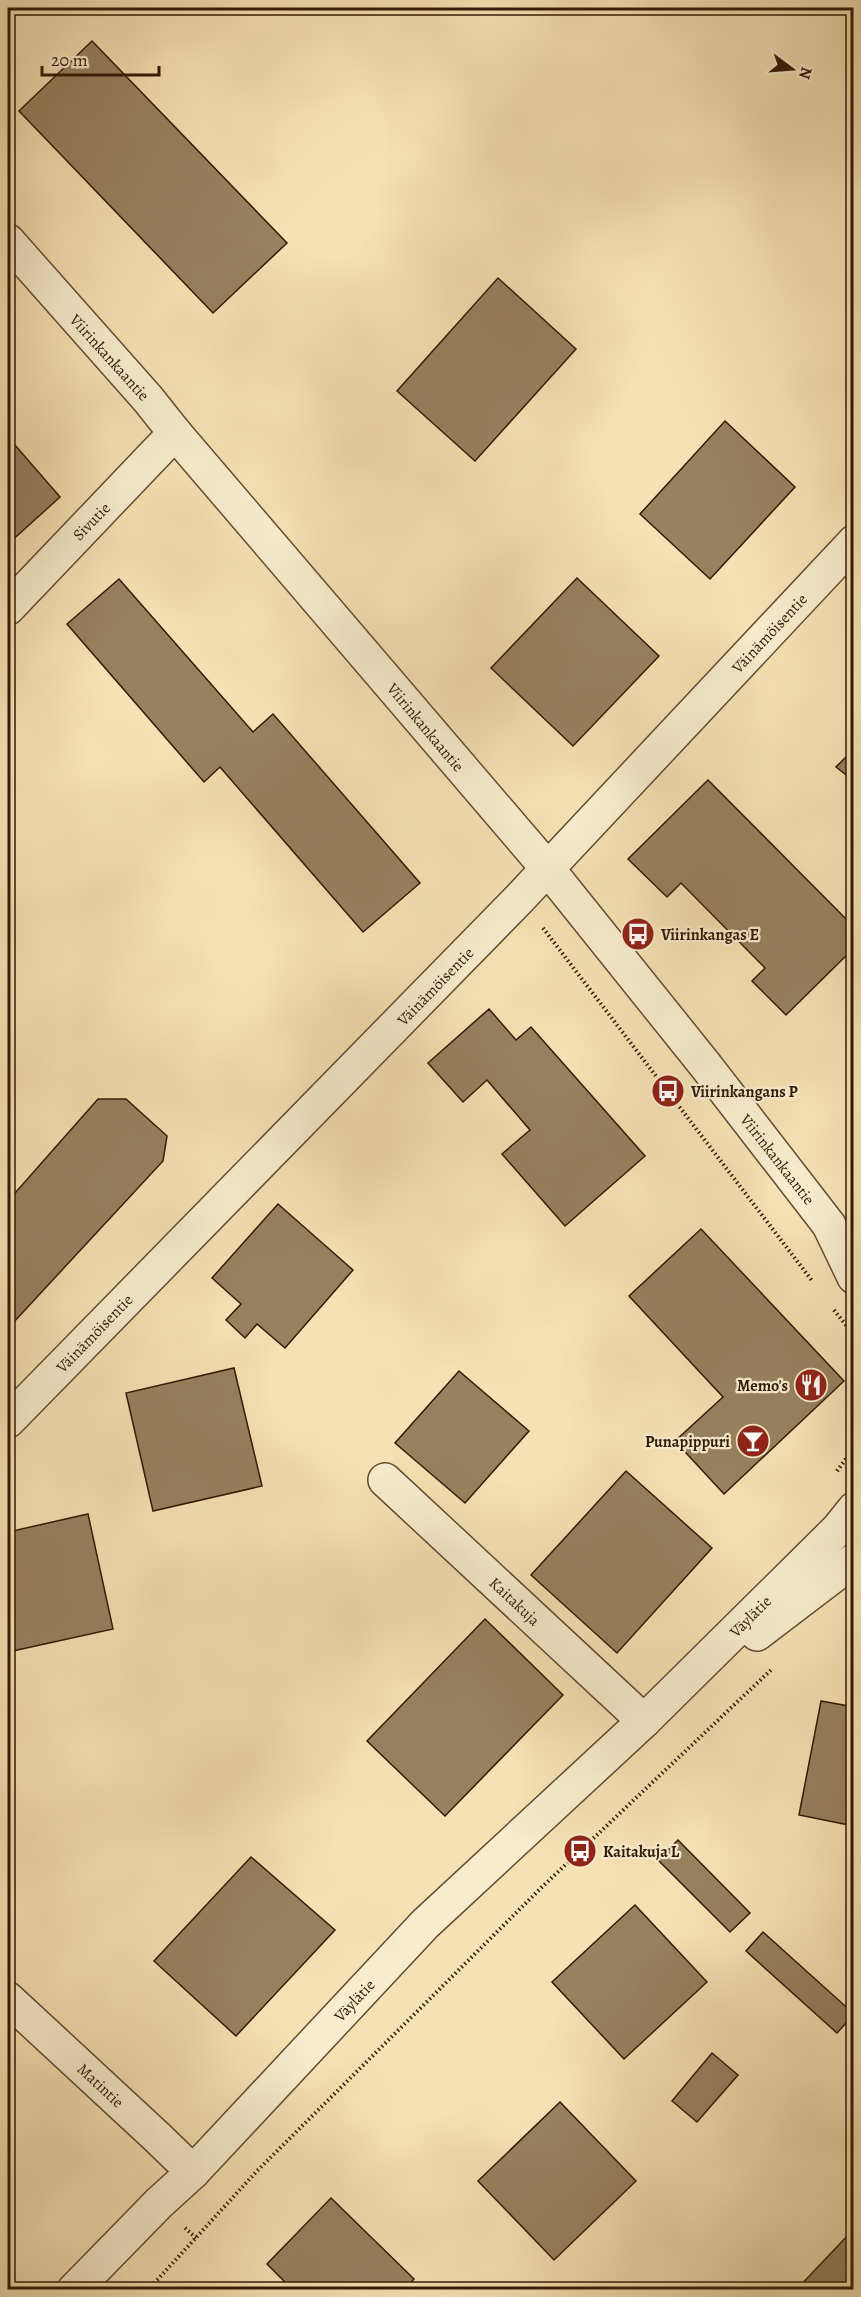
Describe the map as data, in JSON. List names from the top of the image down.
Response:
{
  "streets": {
    "street": [
      "Viirinkankaantie",
      "Sivutie",
      "Väinämöisentie",
      "Kaitakuja",
      "Väylätie",
      "Matintie"
    ]
  },
  "crossings": [
    ["Viirinkankaantie", "Sivutie"],
    ["Viirinkankaantie", "Väinämöisentie"],
    ["Kaitakuja", "Väylätie"],
    ["Väylätie", "Matintie"]
  ],
  "places": {
    "bus stop": ["Viirinkangas E", "Viirinkangans P", "Kaitakuja L"],
    "restaurant": ["Memo's"],
    "bar": ["Punapippuri"]
  },
  "scale_bar": "20 m",
  "north": "right"
}
